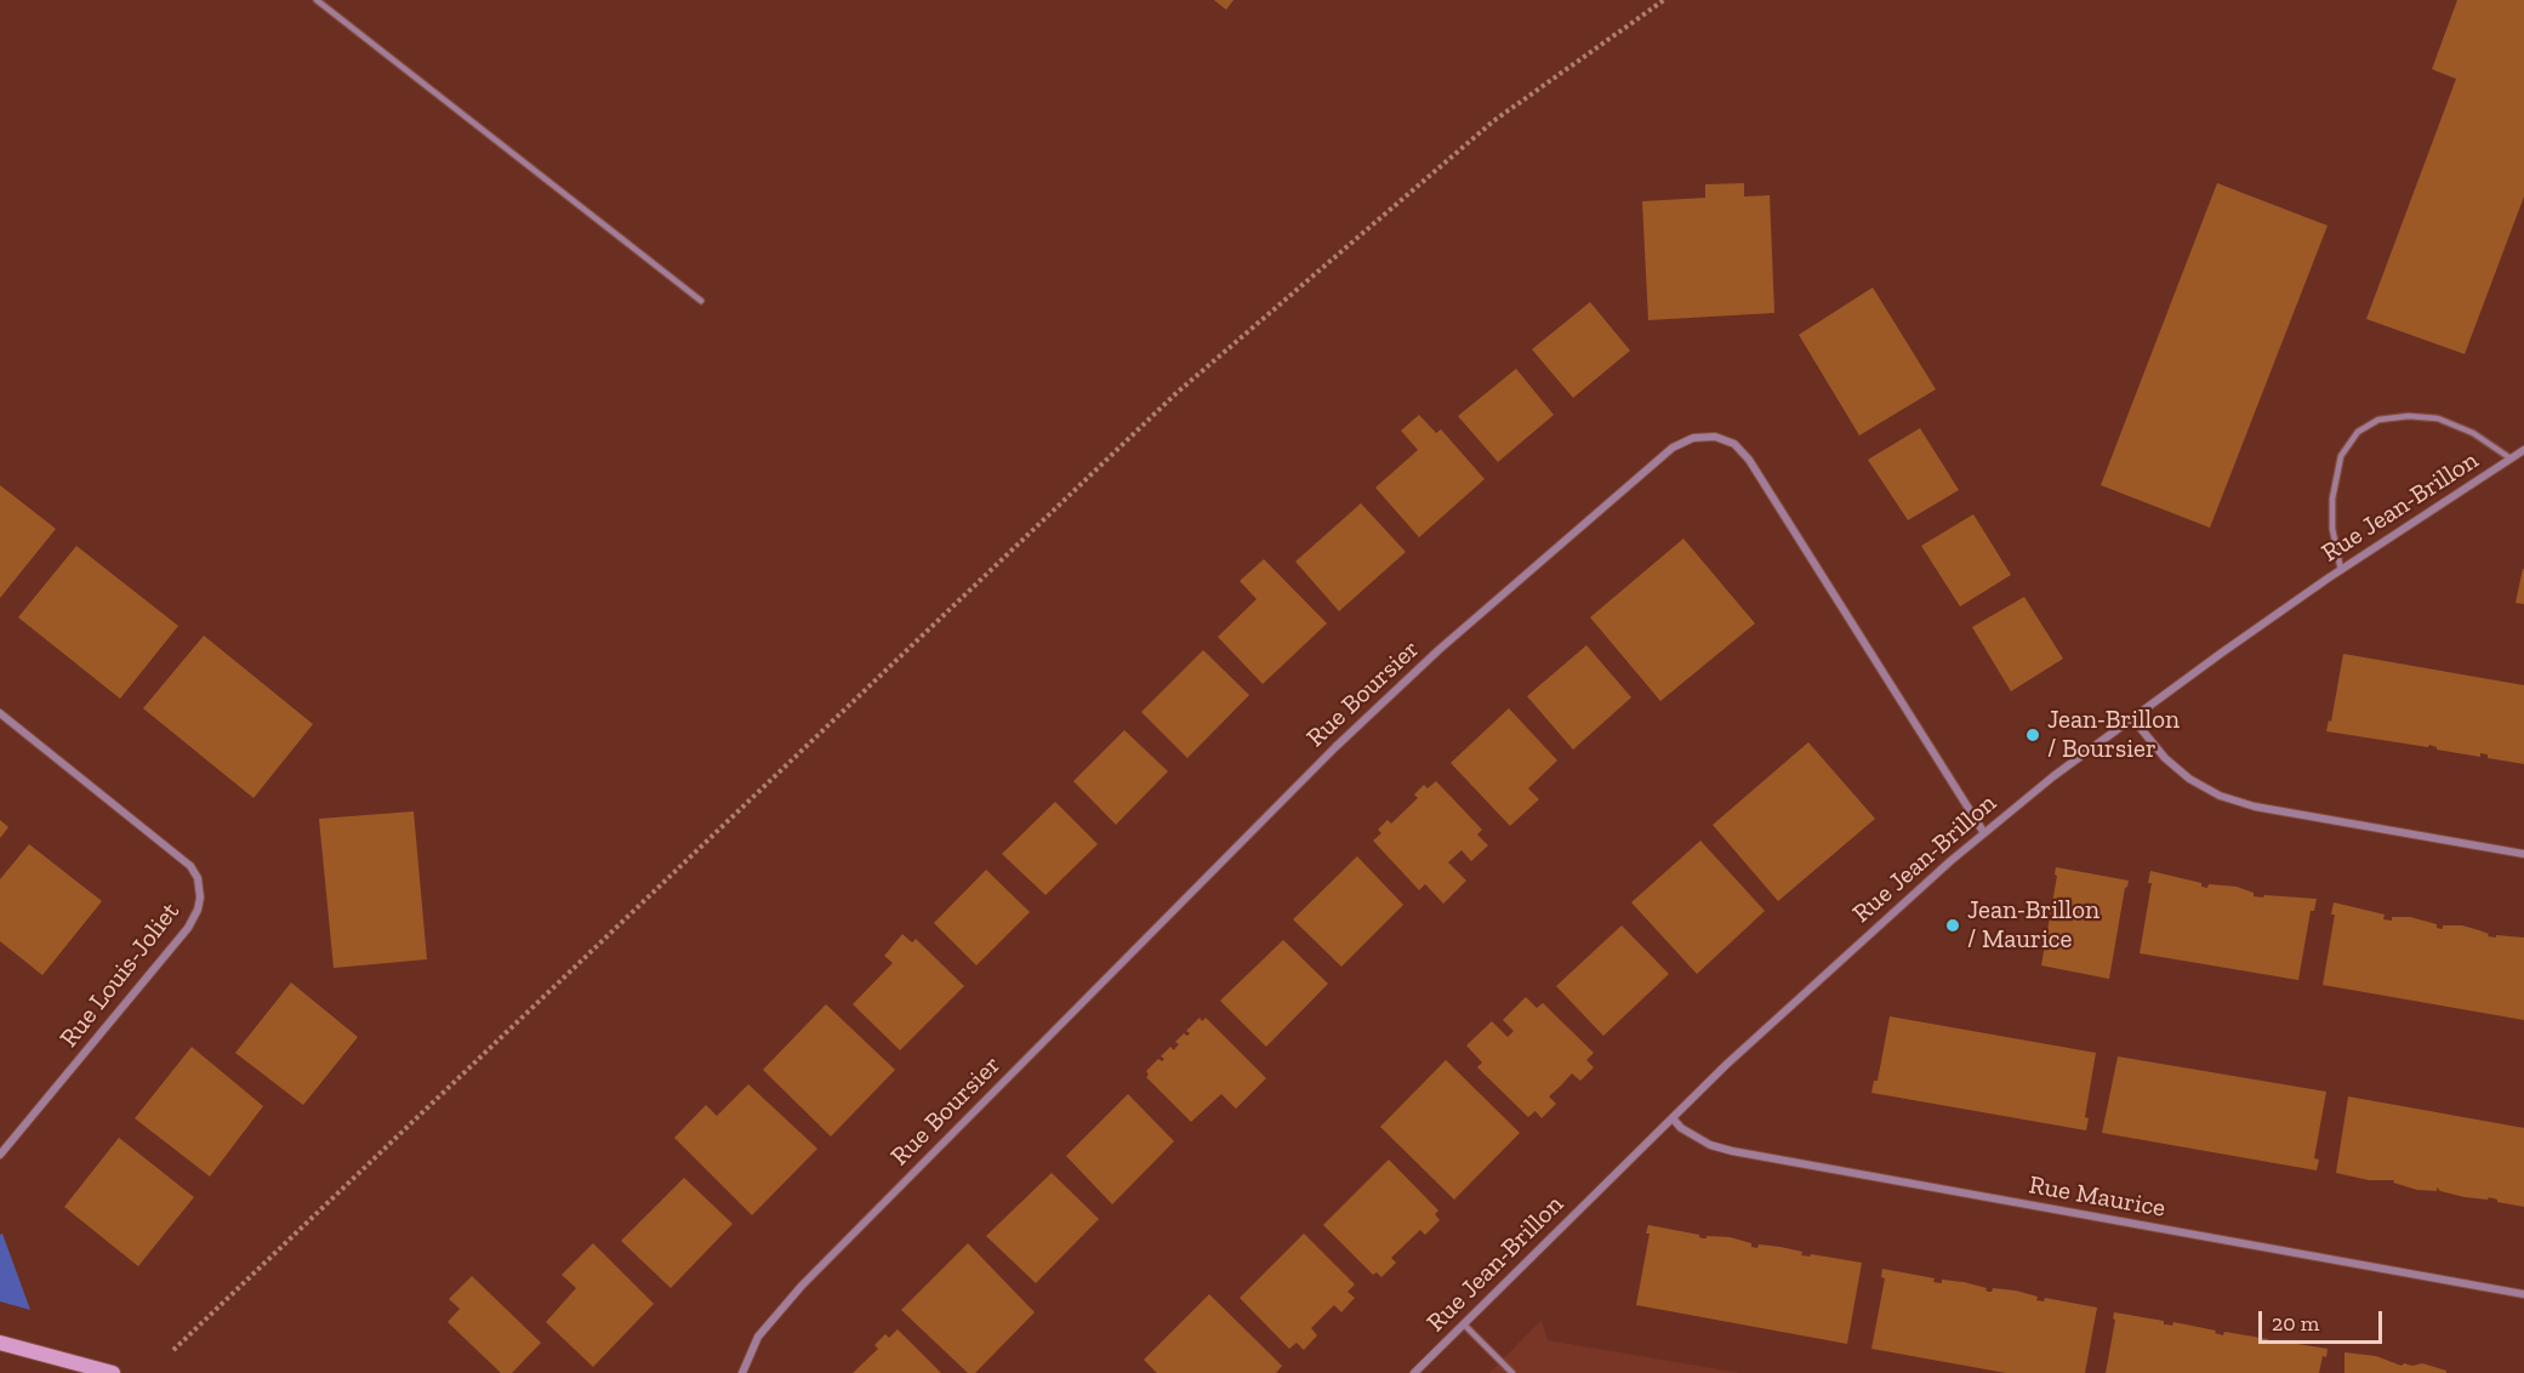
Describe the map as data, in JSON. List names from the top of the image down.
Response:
{
  "streets": {
    "street": [
      "Rue Jean-Brillon",
      "Rue Boursier",
      "Rue Louis-Joliet",
      "Rue Maurice"
    ]
  },
  "crossings": [
    ["Rue Jean-Brillon", "Rue Boursier"],
    ["Rue Jean-Brillon", "Rue Maurice"]
  ],
  "places": ["Jean-Brillon / Boursier", "Jean-Brillon / Maurice"],
  "scale_bar": "20 m"
}
